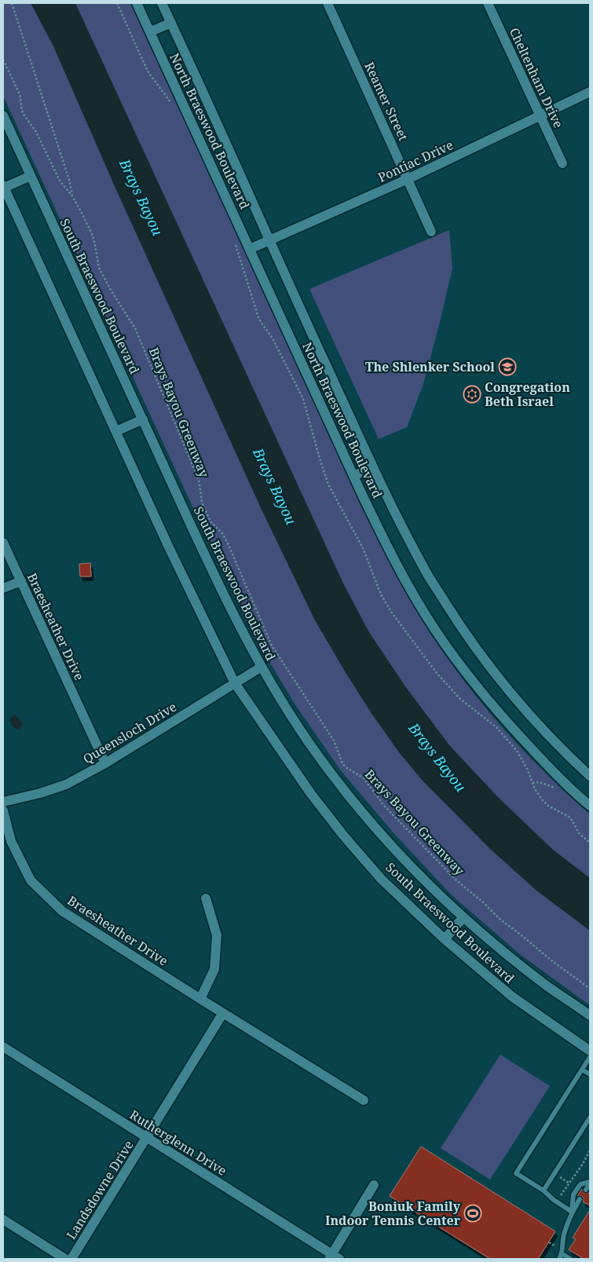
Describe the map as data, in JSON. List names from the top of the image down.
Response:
{
  "streets": {
    "main road": [
      "Cheltenham Drive",
      "Reamer Street",
      "North Braeswood Boulevard",
      "Pontiac Drive",
      "South Braeswood Boulevard",
      "Braesheather Drive",
      "Queensloch Drive",
      "Rutherglenn Drive",
      "Landsdowne Drive"
    ],
    "path": ["Brays Bayou Greenway"]
  },
  "crossings": [
    ["Cheltenham Drive", "Pontiac Drive"],
    ["Reamer Street", "Pontiac Drive"],
    ["North Braeswood Boulevard", "Pontiac Drive"],
    ["South Braeswood Boulevard", "Queensloch Drive"],
    ["Braesheather Drive", "Queensloch Drive"],
    ["Braesheather Drive", "Landsdowne Drive"],
    ["Rutherglenn Drive", "Landsdowne Drive"]
  ],
  "water": ["Brays Bayou"],
  "places": {
    "school or university": ["The Shlenker School"],
    "synagogue": ["Congregation Beth Israel"],
    "sports": ["Boniuk Family Indoor Tennis Center"]
  }
}
